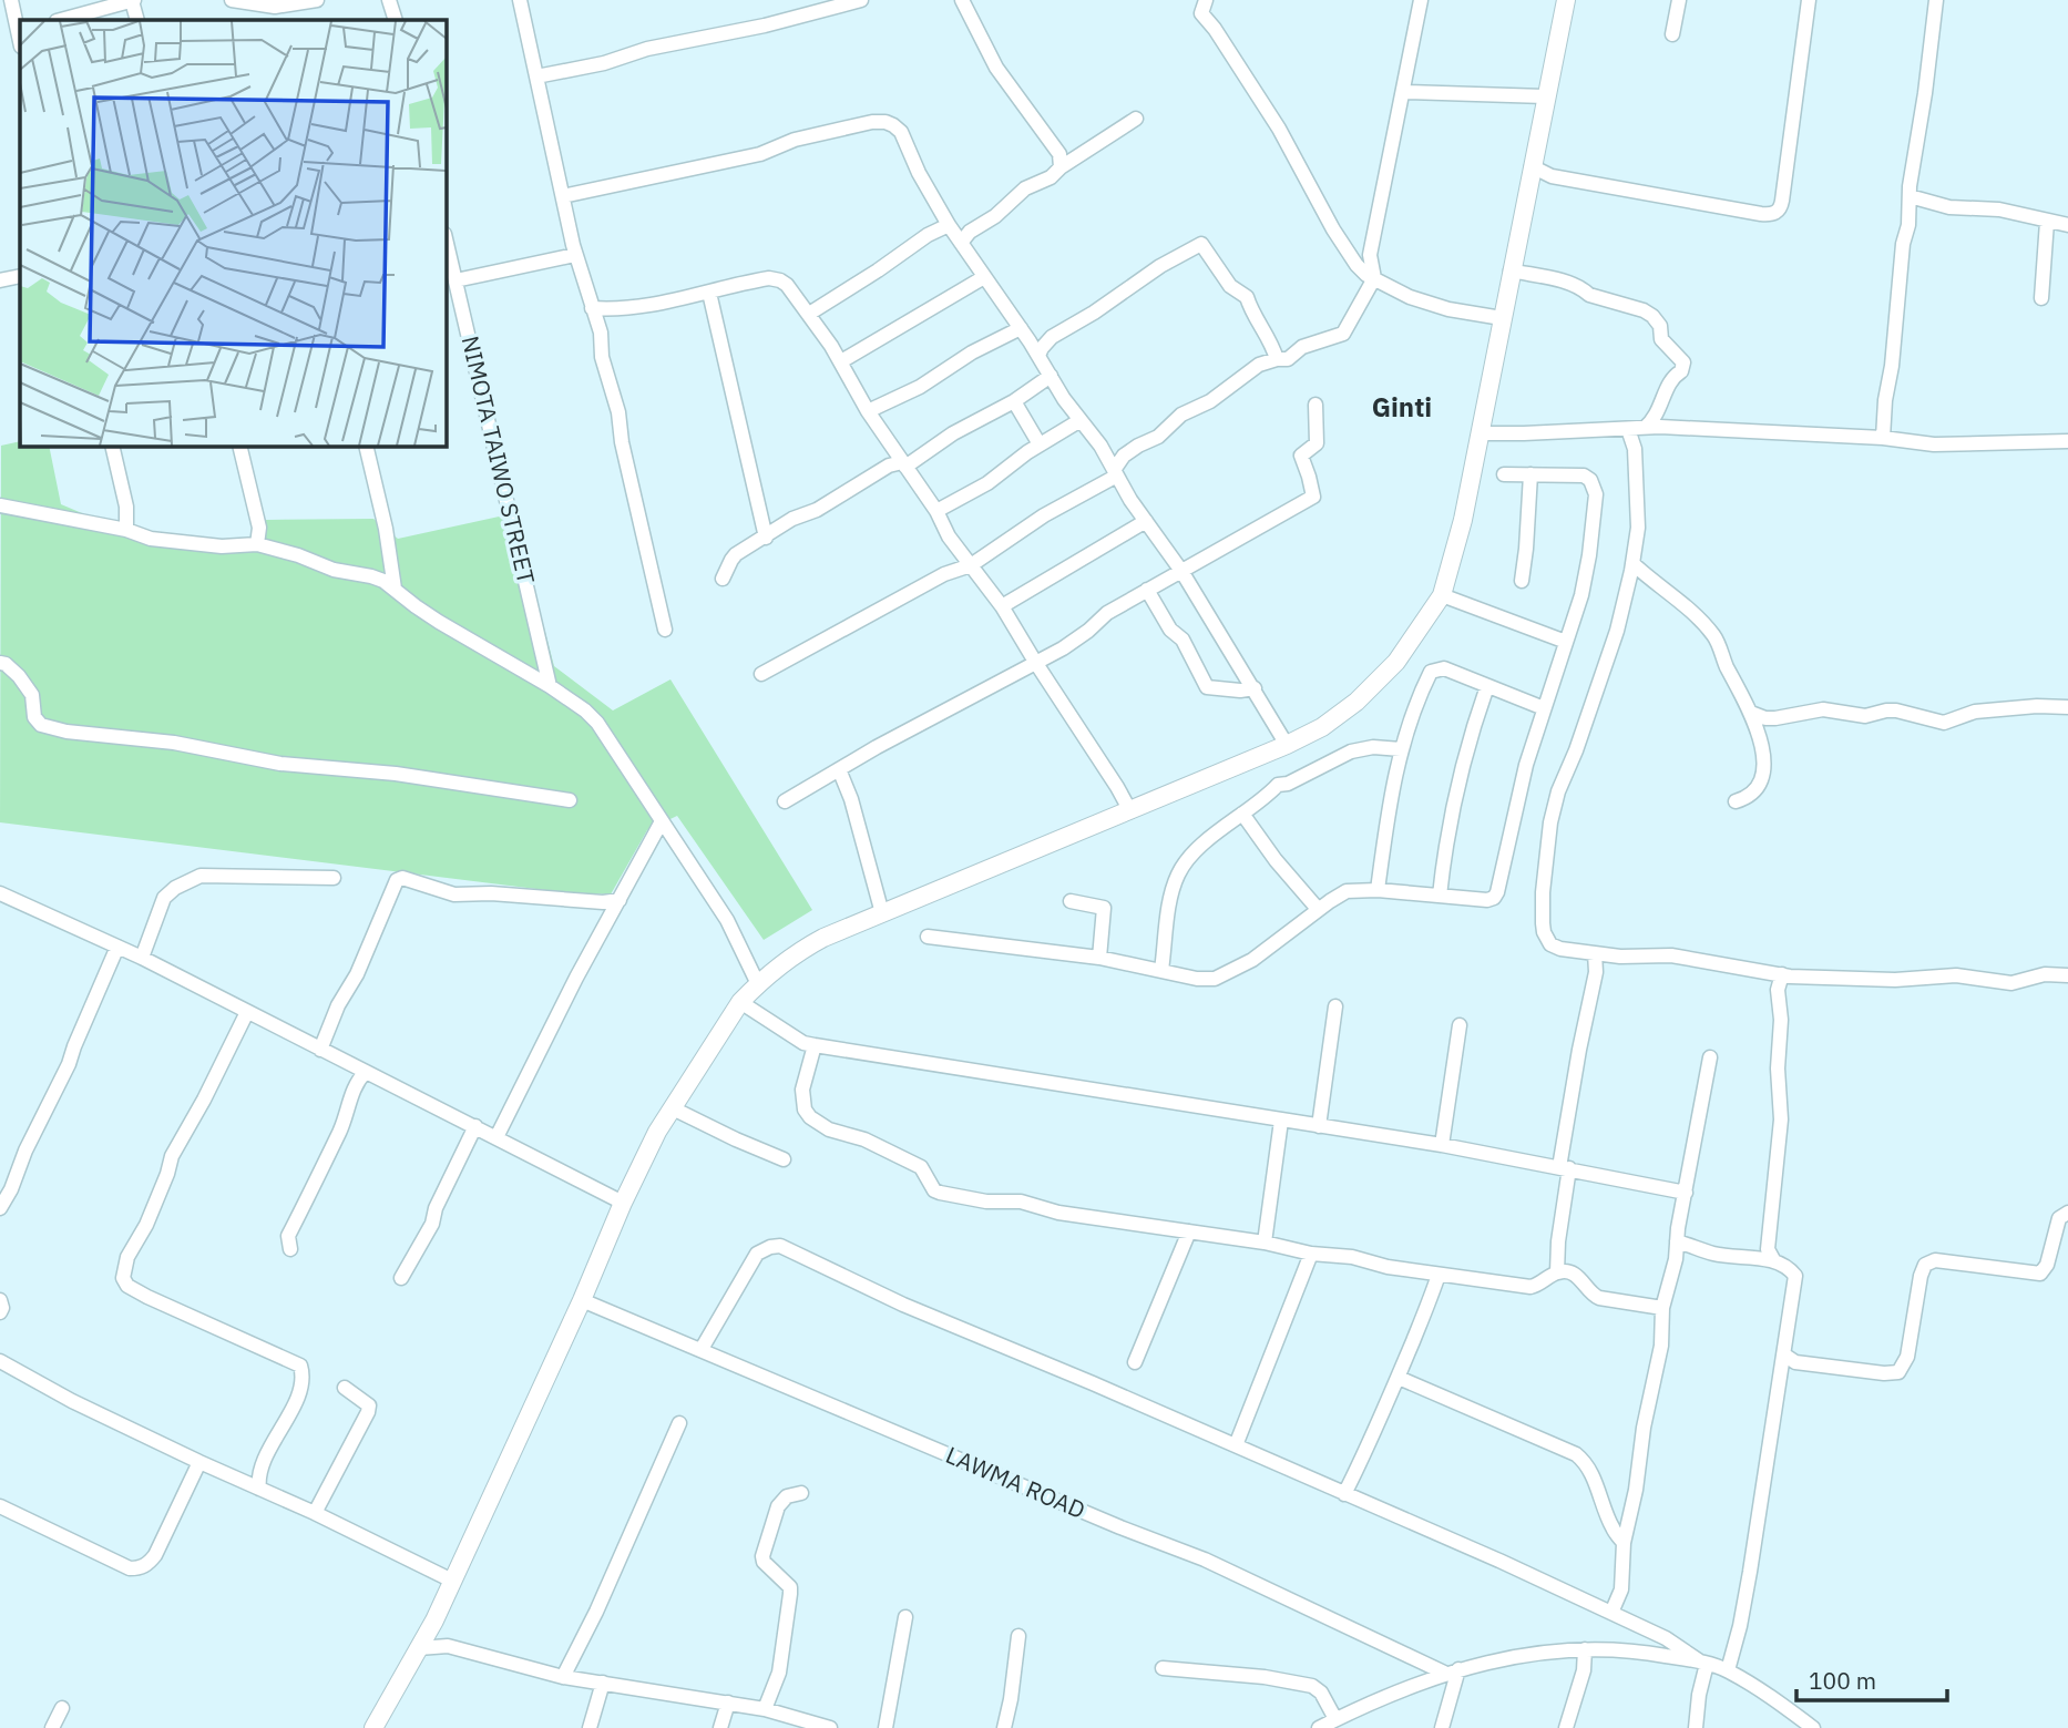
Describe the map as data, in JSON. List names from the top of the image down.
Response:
{
  "streets": {
    "street": ["NIMOTA TAIWO STREET", "LAWMA ROAD"]
  },
  "districts": ["Ginti"],
  "scale_bar": "100 m"
}
